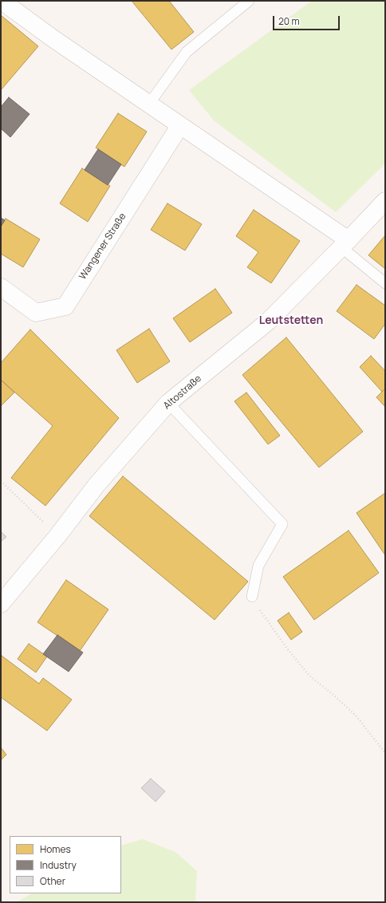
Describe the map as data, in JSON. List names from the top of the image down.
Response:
{
  "streets": {
    "street": ["Wangener Straße", "Altostraße"]
  },
  "districts": ["Leutstetten"],
  "legend": ["Homes", "Industry", "Other"],
  "scale_bar": "20 m"
}
